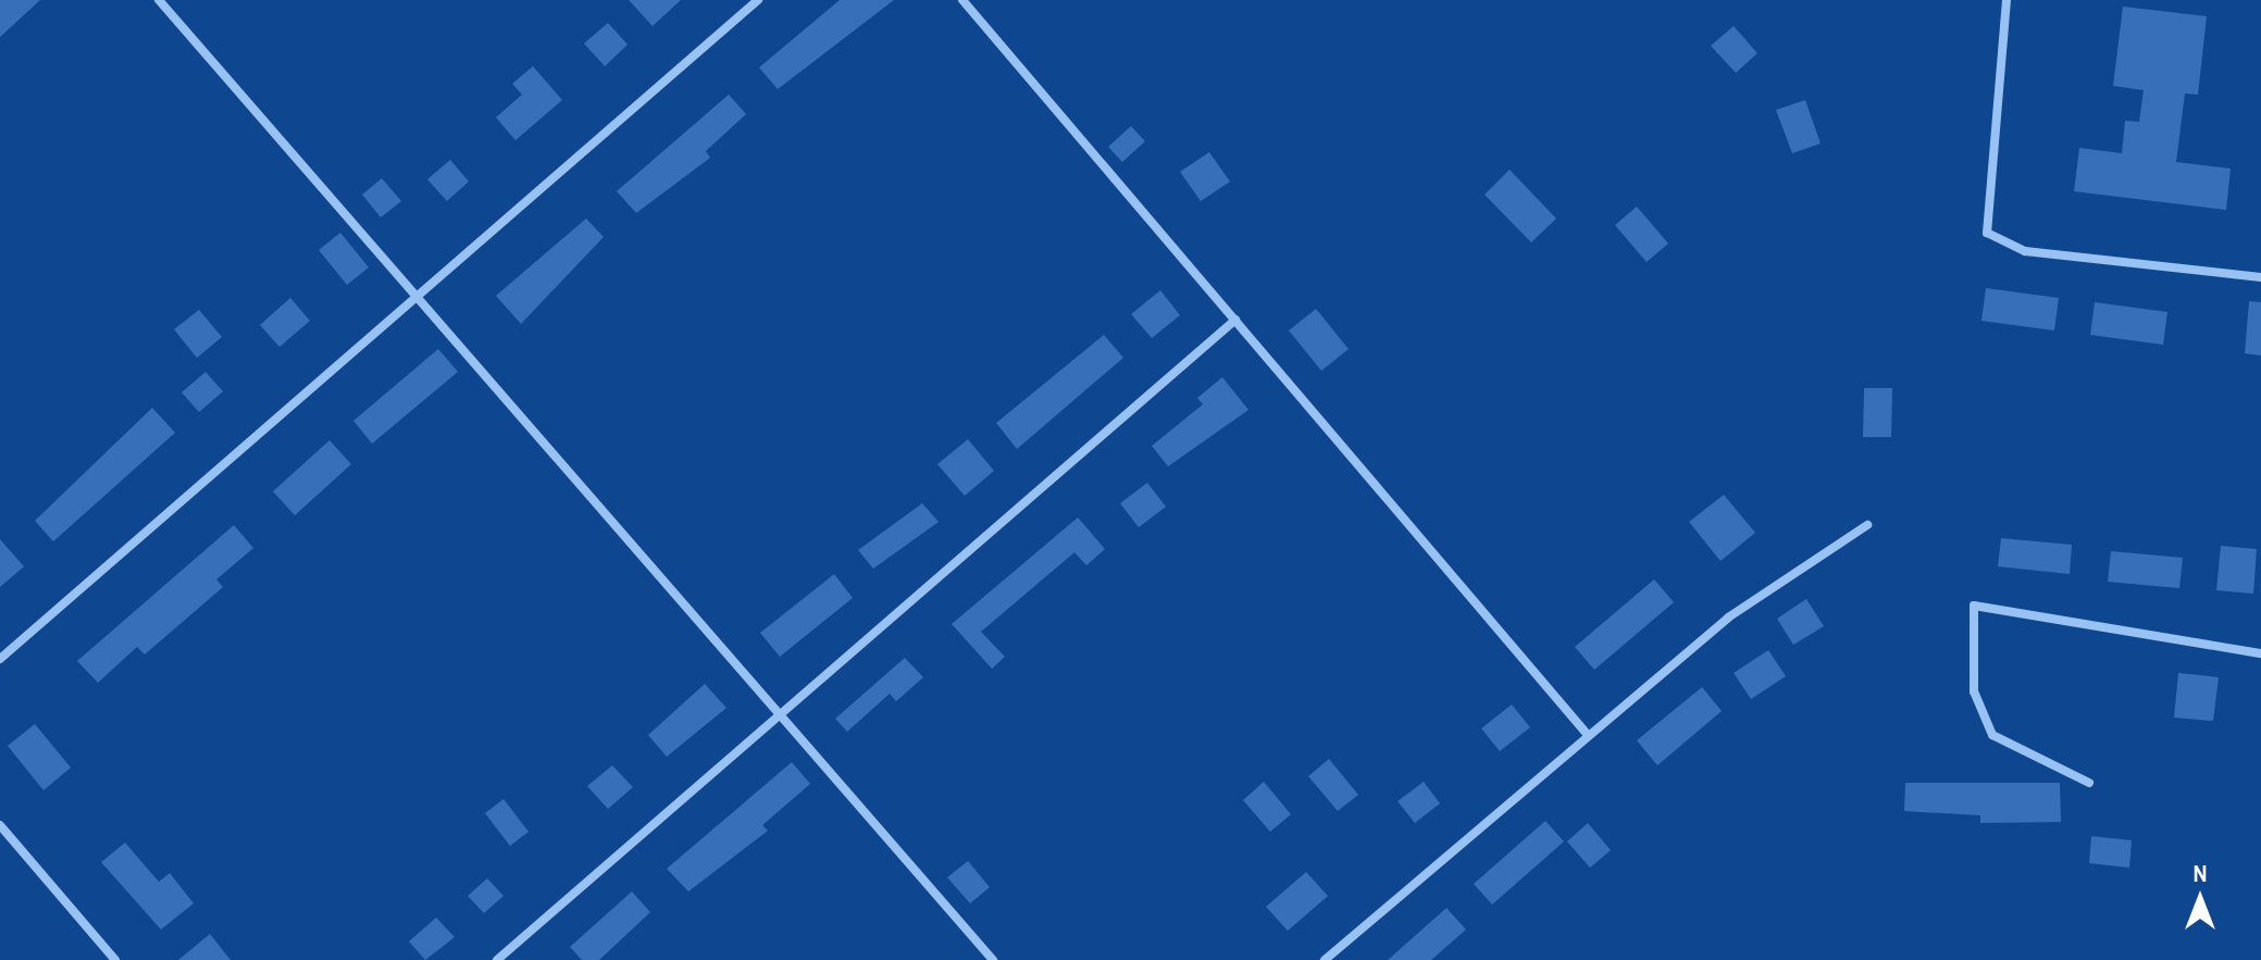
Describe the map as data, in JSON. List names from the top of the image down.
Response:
{
  "north": "top"
}
